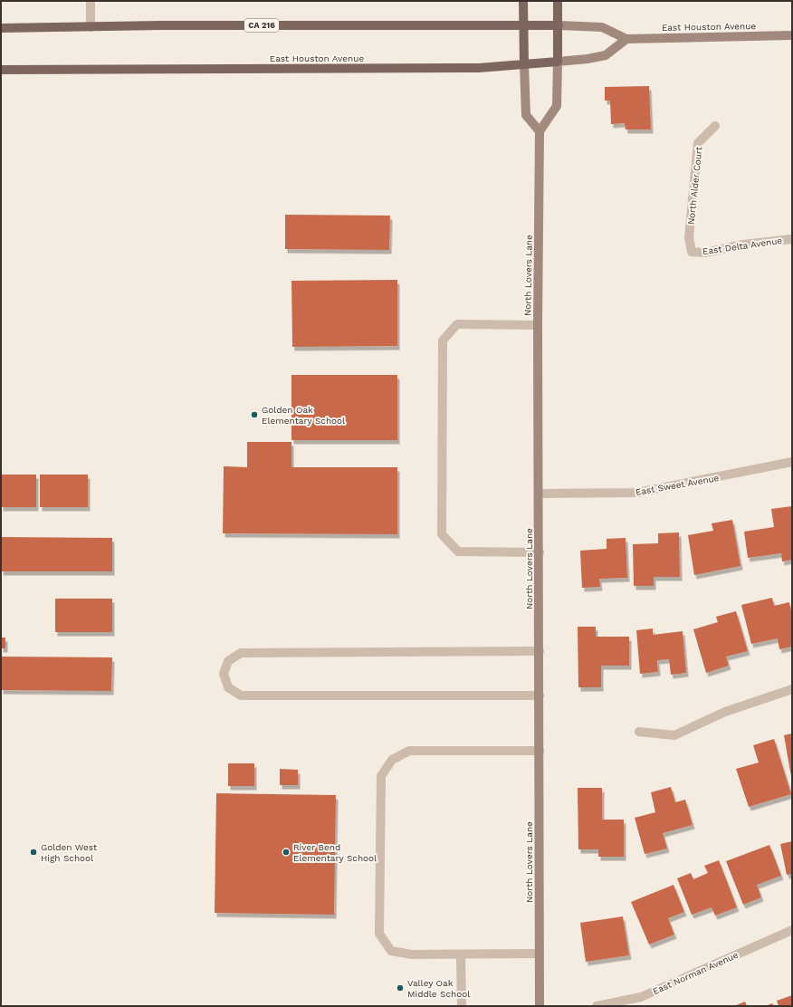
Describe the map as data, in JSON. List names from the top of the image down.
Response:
{
  "streets": {
    "main road": ["CA 216", "East Houston Avenue", "North Lovers Lane"],
    "street": [
      "North Alder Court",
      "East Delta Avenue",
      "East Sweet Avenue",
      "East Norman Avenue"
    ]
  },
  "crossings": [
    ["North Alder Court", "East Delta Avenue"],
    ["North Lovers Lane", "East Sweet Avenue"]
  ],
  "places": [
    "Golden Oak Elementary School",
    "Golden West High School",
    "River Bend Elementary School",
    "Valley Oak Middle School"
  ]
}
